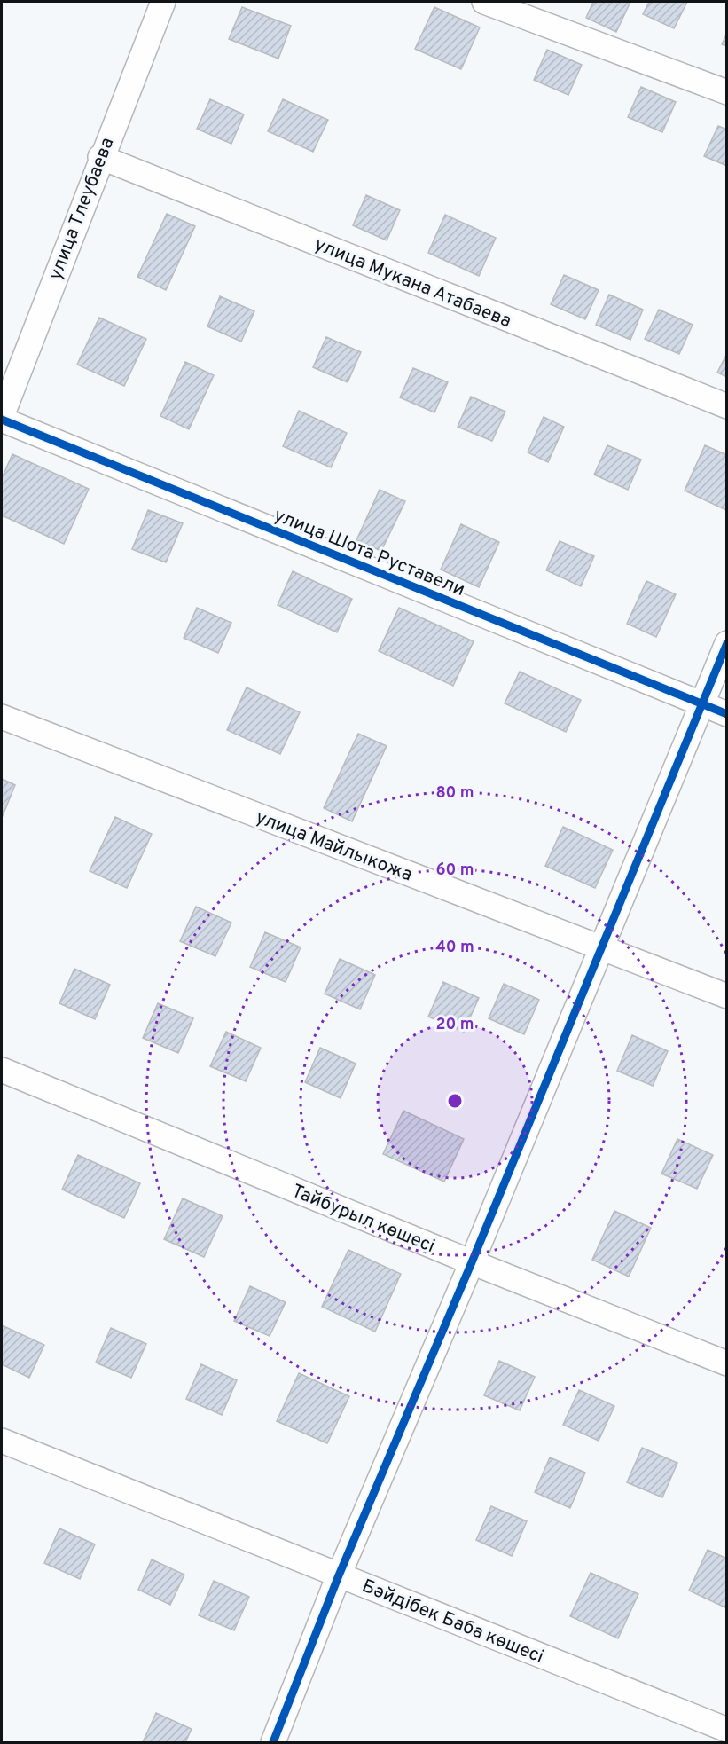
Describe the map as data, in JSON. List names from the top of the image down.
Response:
{
  "streets": {
    "street": [
      "улица Тлеубаева",
      "улица Мукана Атабаева",
      "улица Шота Руставели",
      "улица Майлыкожа",
      "Тайбурыл көшесі",
      "Бәйдібек Баба көшесі"
    ]
  },
  "crossings": [
    ["улица Тлеубаева", "улица Мукана Атабаева"],
    ["улица Тлеубаева", "улица Шота Руставели"]
  ],
  "rings": [
    "80 m",
    "60 m",
    "40 m",
    "20 m"
  ]
}
